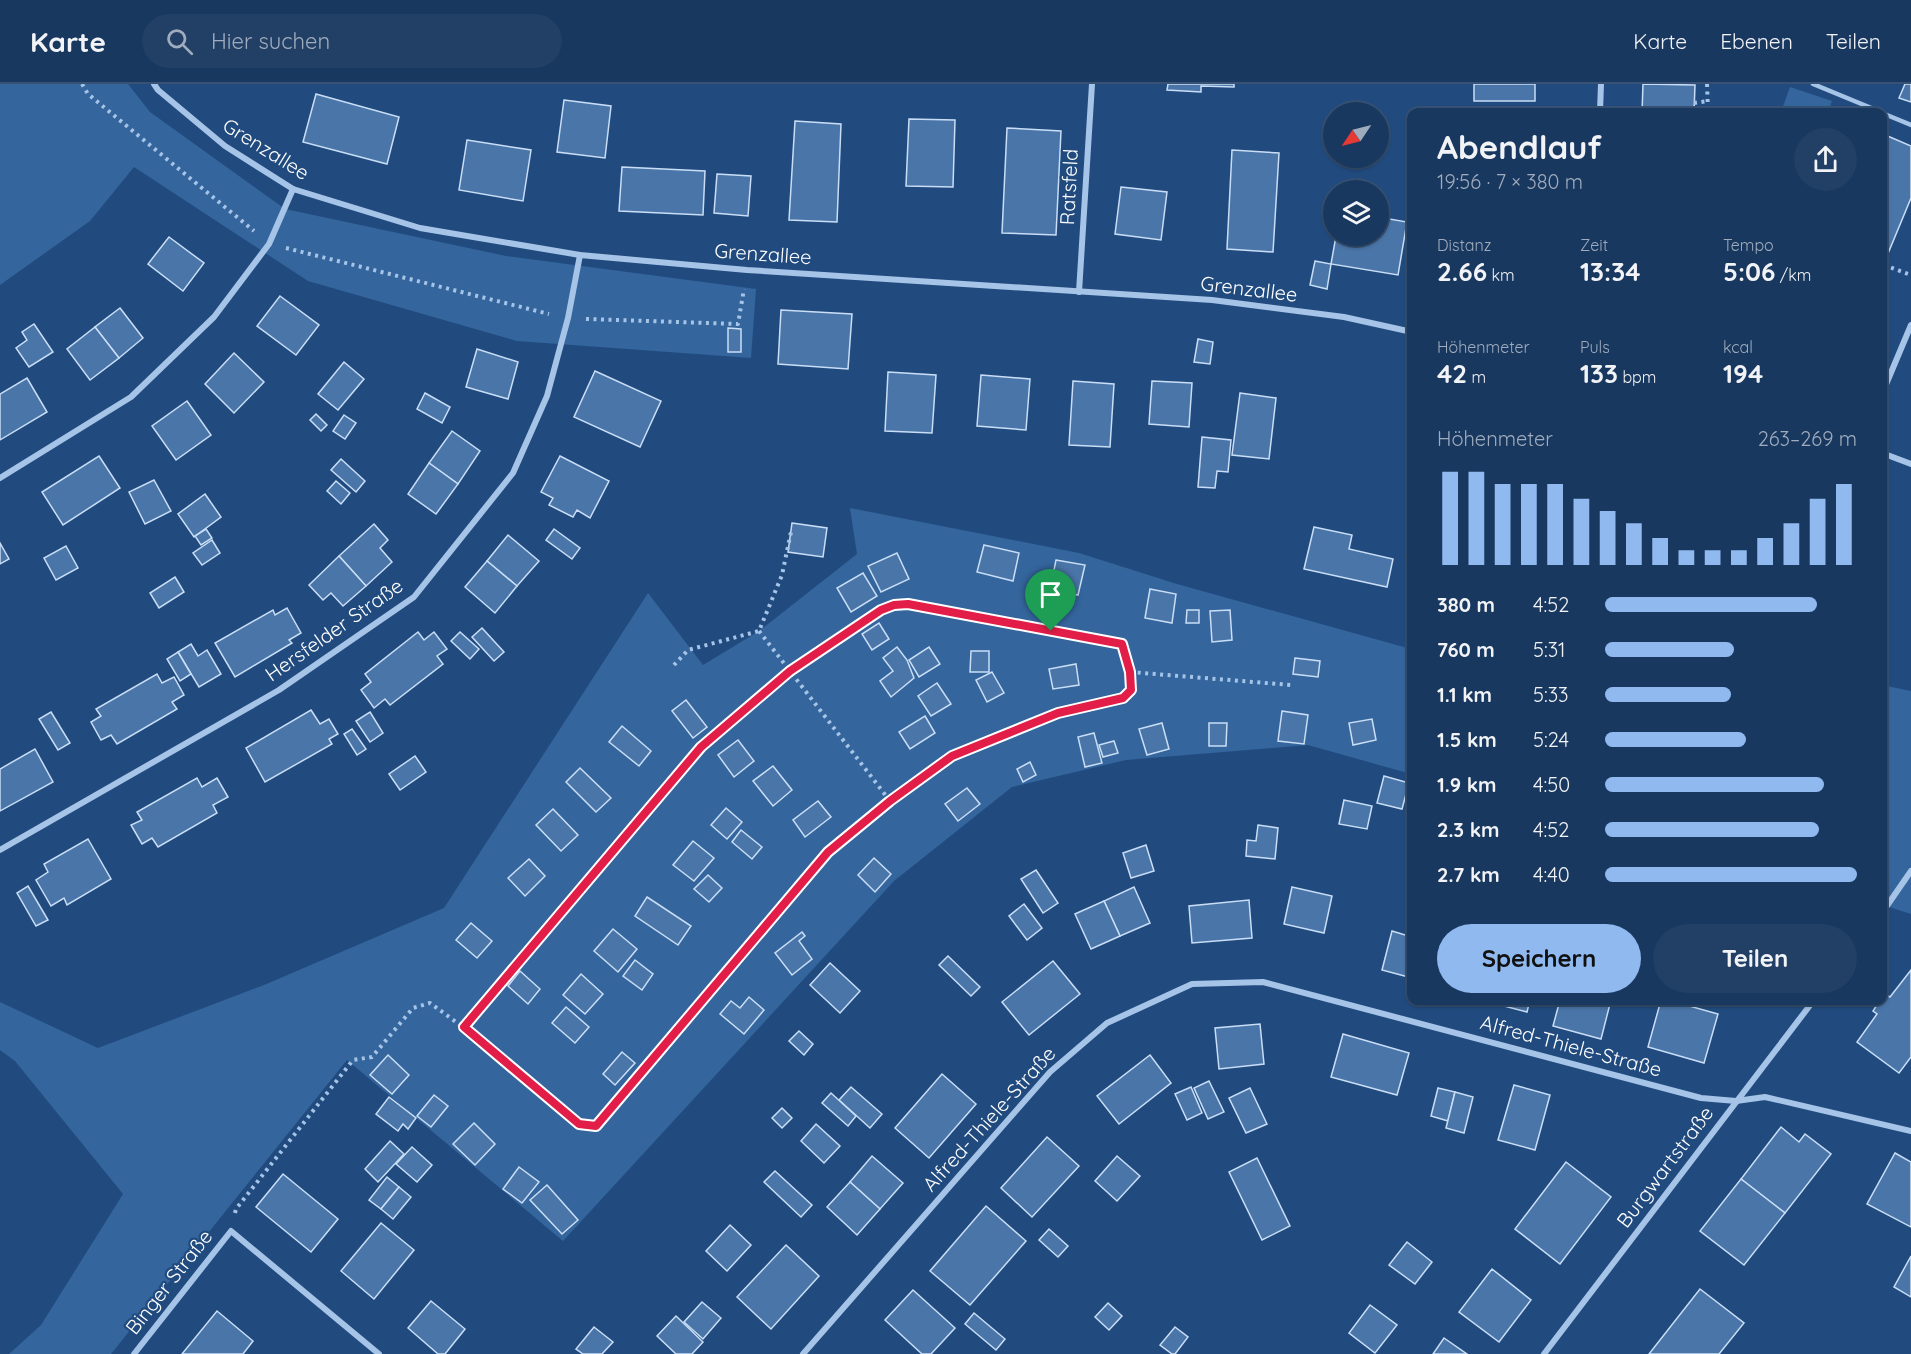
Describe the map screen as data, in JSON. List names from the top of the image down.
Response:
{
  "streets": {
    "street": [
      "Grenzallee",
      "Ratsfeld",
      "Hersfelder Straße",
      "Alfred-Thiele-Straße",
      "Burgwartstraße",
      "Binger Straße"
    ]
  },
  "crossings": [
    ["Grenzallee", "Ratsfeld"],
    ["Grenzallee", "Hersfelder Straße"],
    ["Alfred-Thiele-Straße", "Burgwartstraße"]
  ],
  "north": "bottom left",
  "page": {
    "header": "Karte",
    "search": "Hier suchen",
    "nav": ["Karte", "Ebenen", "Teilen"],
    "heading": ["Abendlauf", "19:56 · 7 × 380 m"],
    "stats": [
      ["Distanz", "2.66 km"],
      ["Zeit", "13:34"],
      ["Tempo", "5:06 /km"],
      ["Höhenmeter", "42 m"],
      ["Puls", "133 bpm"],
      ["kcal", "194"]
    ],
    "chart": ["Höhenmeter", "263–269 m"],
    "list": [
      {
        "name": "380 m",
        "note": "4:52"
      },
      {
        "name": "760 m",
        "note": "5:31"
      },
      {
        "name": "1.1 km",
        "note": "5:33"
      },
      {
        "name": "1.5 km",
        "note": "5:24"
      },
      {
        "name": "1.9 km",
        "note": "4:50"
      },
      {
        "name": "2.3 km",
        "note": "4:52"
      },
      {
        "name": "2.7 km",
        "note": "4:40"
      }
    ],
    "buttons": ["Speichern", "Teilen"]
  }
}
